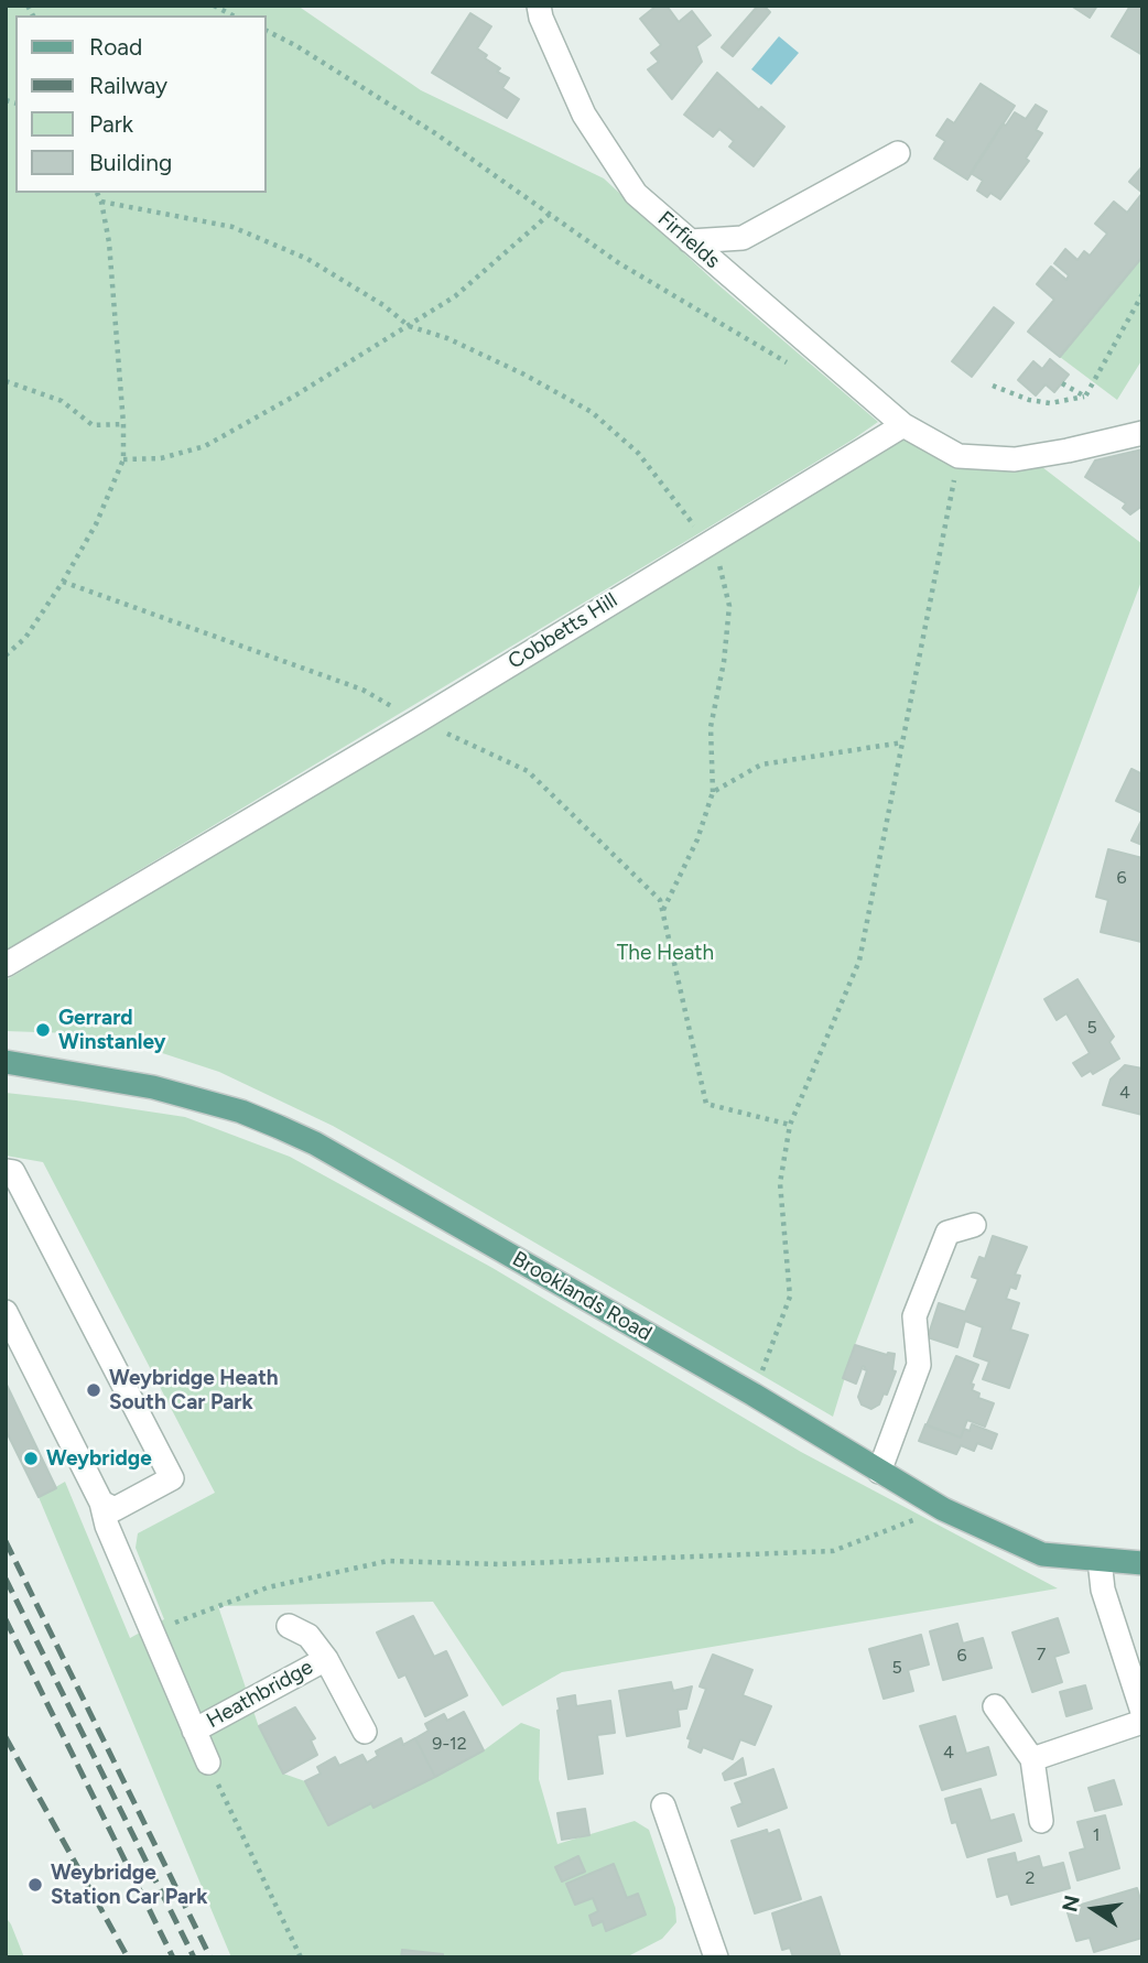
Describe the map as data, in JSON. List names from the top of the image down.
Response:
{
  "streets": {
    "main road": ["Brooklands Road"],
    "street": ["Firfields", "Cobbetts Hill", "Heathbridge"]
  },
  "crossings": [
    ["Firfields", "Cobbetts Hill"]
  ],
  "parks": ["The Heath"],
  "places": [
    "Gerrard Winstanley",
    "Weybridge Heath South Car Park",
    "Weybridge",
    "Weybridge Station Car Park"
  ],
  "house_numbers": [
    "6",
    "5",
    "4",
    "7",
    "6",
    "5",
    "9-12",
    "4",
    "1",
    "2"
  ],
  "legend": [
    "Road",
    "Railway",
    "Park",
    "Building"
  ],
  "north": "left"
}
